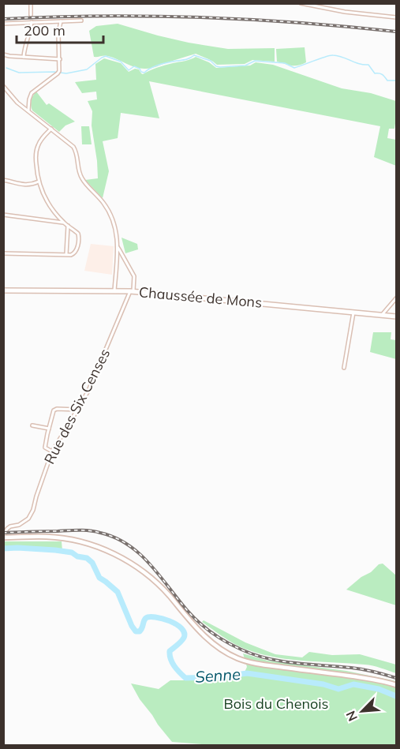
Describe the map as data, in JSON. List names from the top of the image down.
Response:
{
  "streets": {
    "main road": ["Chaussée de Mons"],
    "street": ["Rue des Six Censes"]
  },
  "crossings": [
    ["Chaussée de Mons", "Rue des Six Censes"]
  ],
  "water": ["Senne"],
  "parks": ["Bois du Chenois"],
  "scale_bar": "200 m",
  "north": "bottom left"
}
